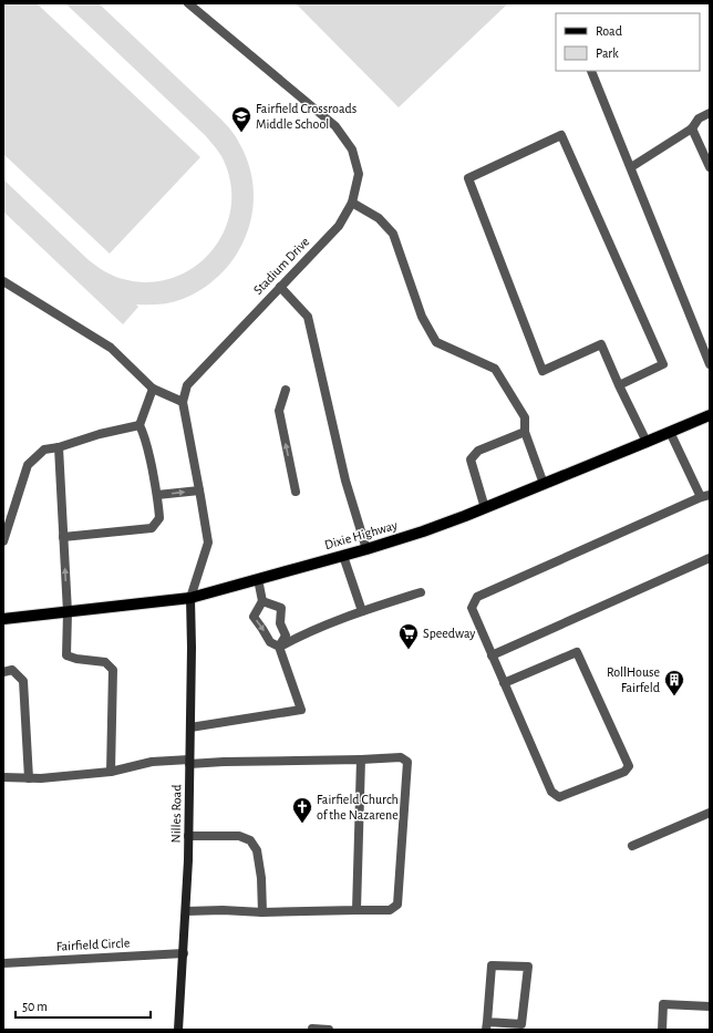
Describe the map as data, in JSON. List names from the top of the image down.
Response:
{
  "streets": {
    "main road": ["Dixie Highway"],
    "street": ["Stadium Drive", "Nilles Road", "Fairfield Circle"]
  },
  "crossings": [
    ["Stadium Drive", "Dixie Highway"],
    ["Stadium Drive", "Nilles Road"],
    ["Dixie Highway", "Nilles Road"],
    ["Nilles Road", "Fairfield Circle"]
  ],
  "places": {
    "school or university": ["Fairfield Crossroads Middle School"],
    "supermarket": ["Speedway"],
    "building": ["RollHouse Fairfeld"],
    "church": ["Fairfield Church of the Nazarene"]
  },
  "legend": ["Road", "Park"],
  "scale_bar": "50 m"
}
